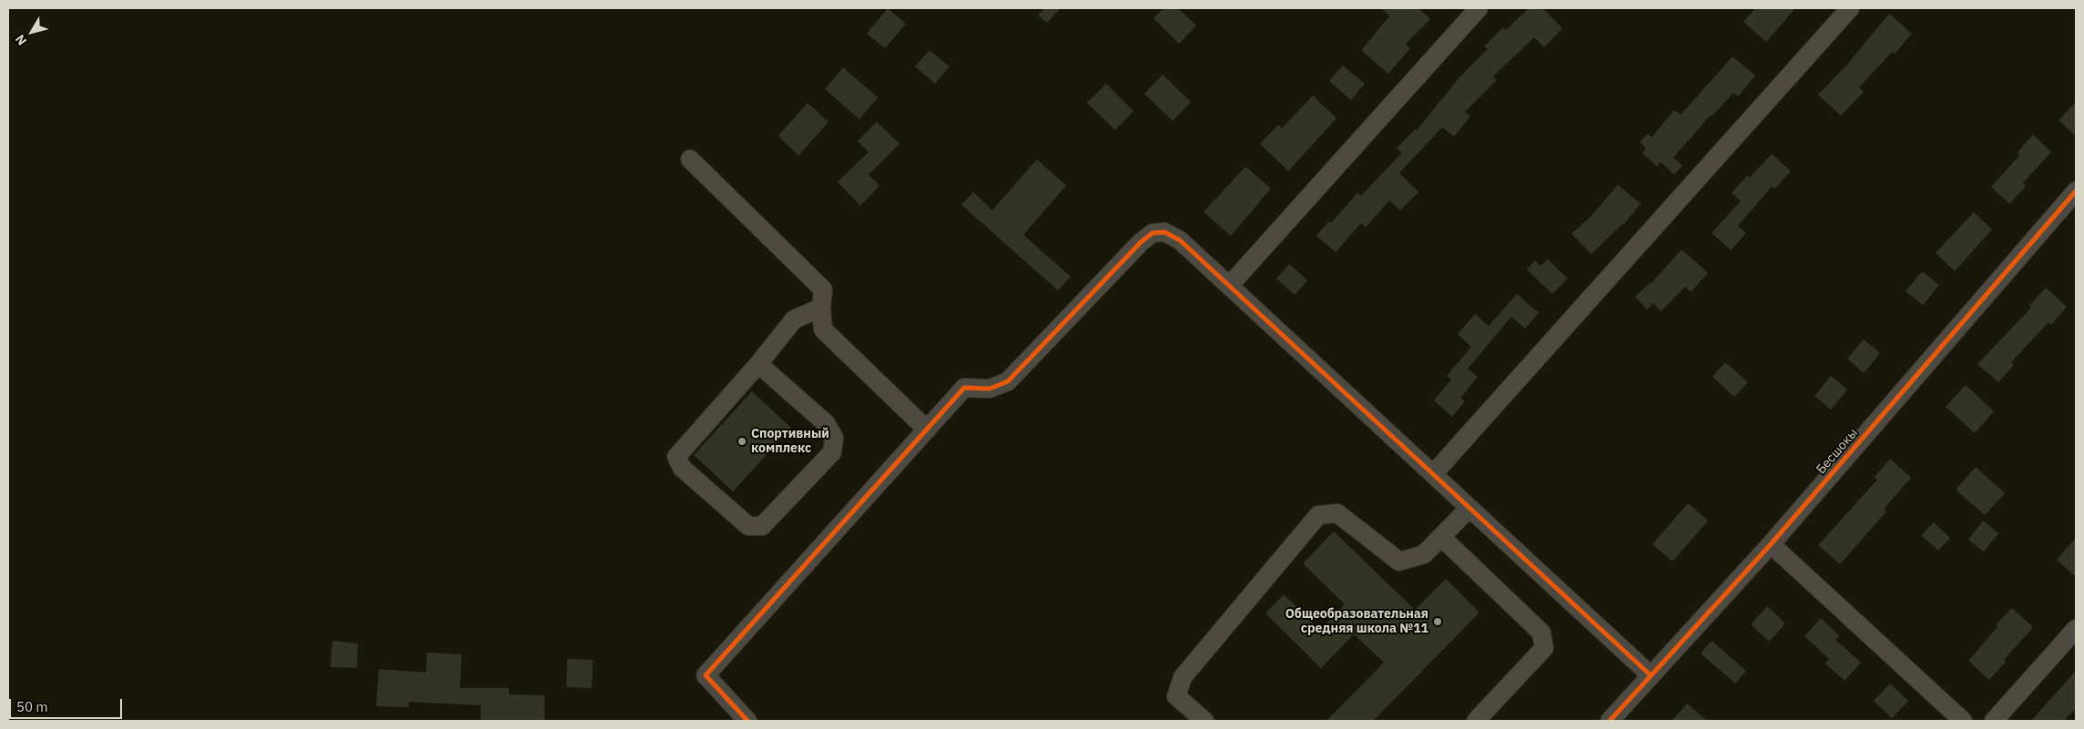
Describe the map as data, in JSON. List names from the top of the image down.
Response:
{
  "streets": {
    "street": ["Бесшокы"]
  },
  "places": ["Спортивный комплекс", "Общеобразовательная средняя школа №11"],
  "scale_bar": "50 m",
  "north": "bottom left"
}
